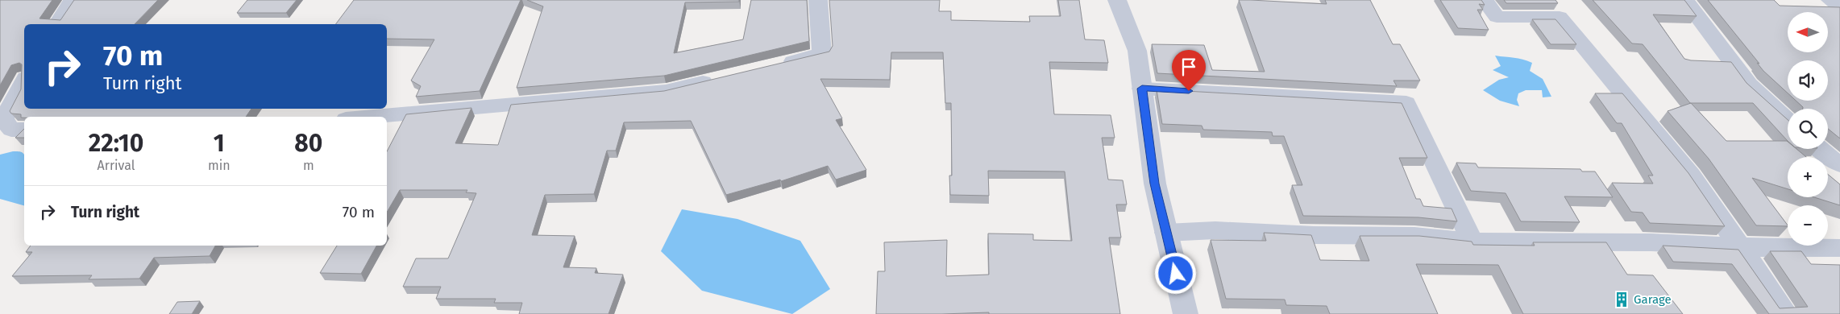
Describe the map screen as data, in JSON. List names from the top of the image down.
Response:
{
  "places": {
    "building": ["Garage"]
  },
  "north": "left",
  "page": {
    "map_buttons": ["+", "−"],
    "turn": ["70 m", "Turn right"],
    "eta": [
      "22:10",
      "Arrival",
      "1",
      "min",
      "80",
      "m"
    ],
    "list": [
      {
        "name": "Turn right",
        "value": "70 m"
      }
    ]
  }
}
